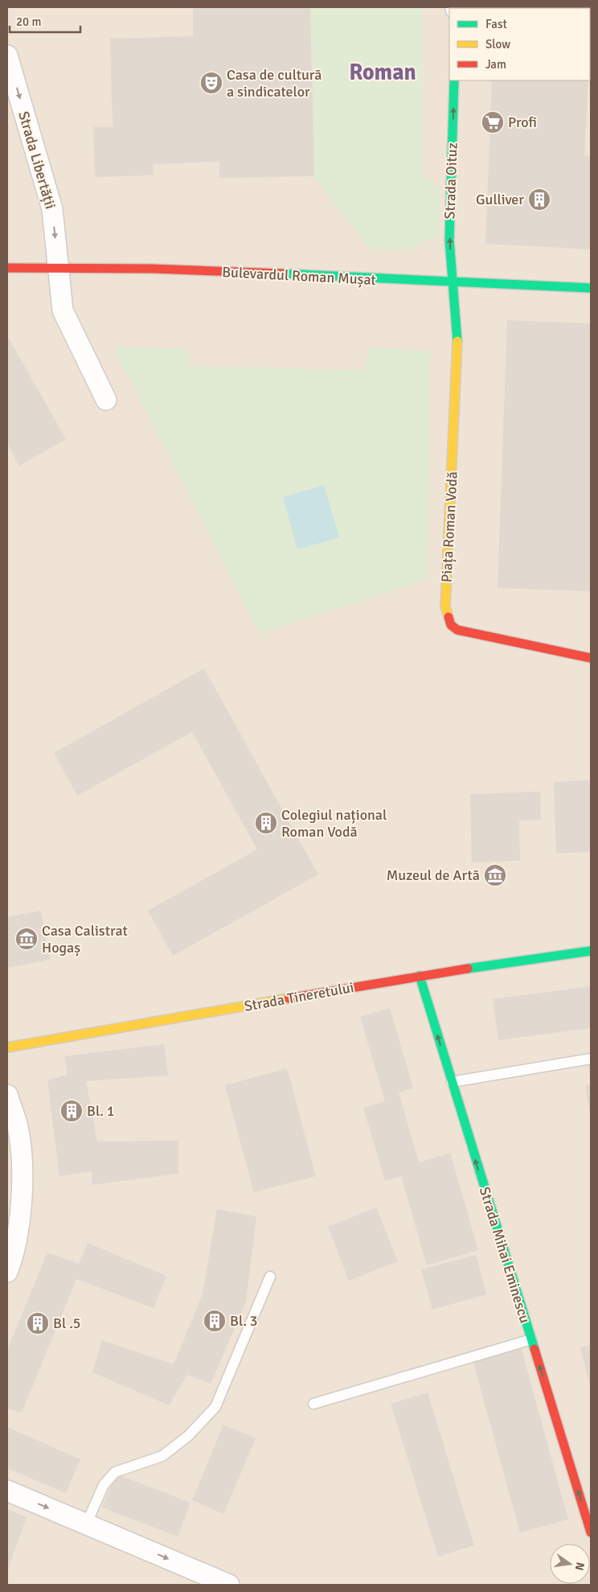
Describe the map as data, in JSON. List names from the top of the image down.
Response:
{
  "streets": {
    "street": [
      "Strada Libertății",
      "Strada Oituz",
      "Bulevardul Roman Mușat",
      "Piața Roman Vodă",
      "Strada Tineretului",
      "Strada Mihai Eminescu"
    ]
  },
  "crossings": [
    ["Strada Libertății", "Bulevardul Roman Mușat"],
    ["Strada Oituz", "Bulevardul Roman Mușat"],
    ["Strada Oituz", "Piața Roman Vodă"],
    ["Bulevardul Roman Mușat", "Piața Roman Vodă"],
    ["Strada Tineretului", "Strada Mihai Eminescu"]
  ],
  "one_way": ["Strada Libertății", "Strada Oituz", "Strada Mihai Eminescu"],
  "districts": ["Roman"],
  "places": {
    "theatre": ["Casa de cultură a sindicatelor"],
    "supermarket": ["Profi"],
    "building": [
      "Gulliver",
      "Colegiul național Roman Vodă",
      "Bl. 1",
      "Bl. 3",
      "Bl .5"
    ],
    "museum": ["Muzeul de Artă", "Casa Calistrat Hogaș"]
  },
  "legend": ["Fast", "Slow", "Jam"],
  "scale_bar": "20 m",
  "north": "right"
}
